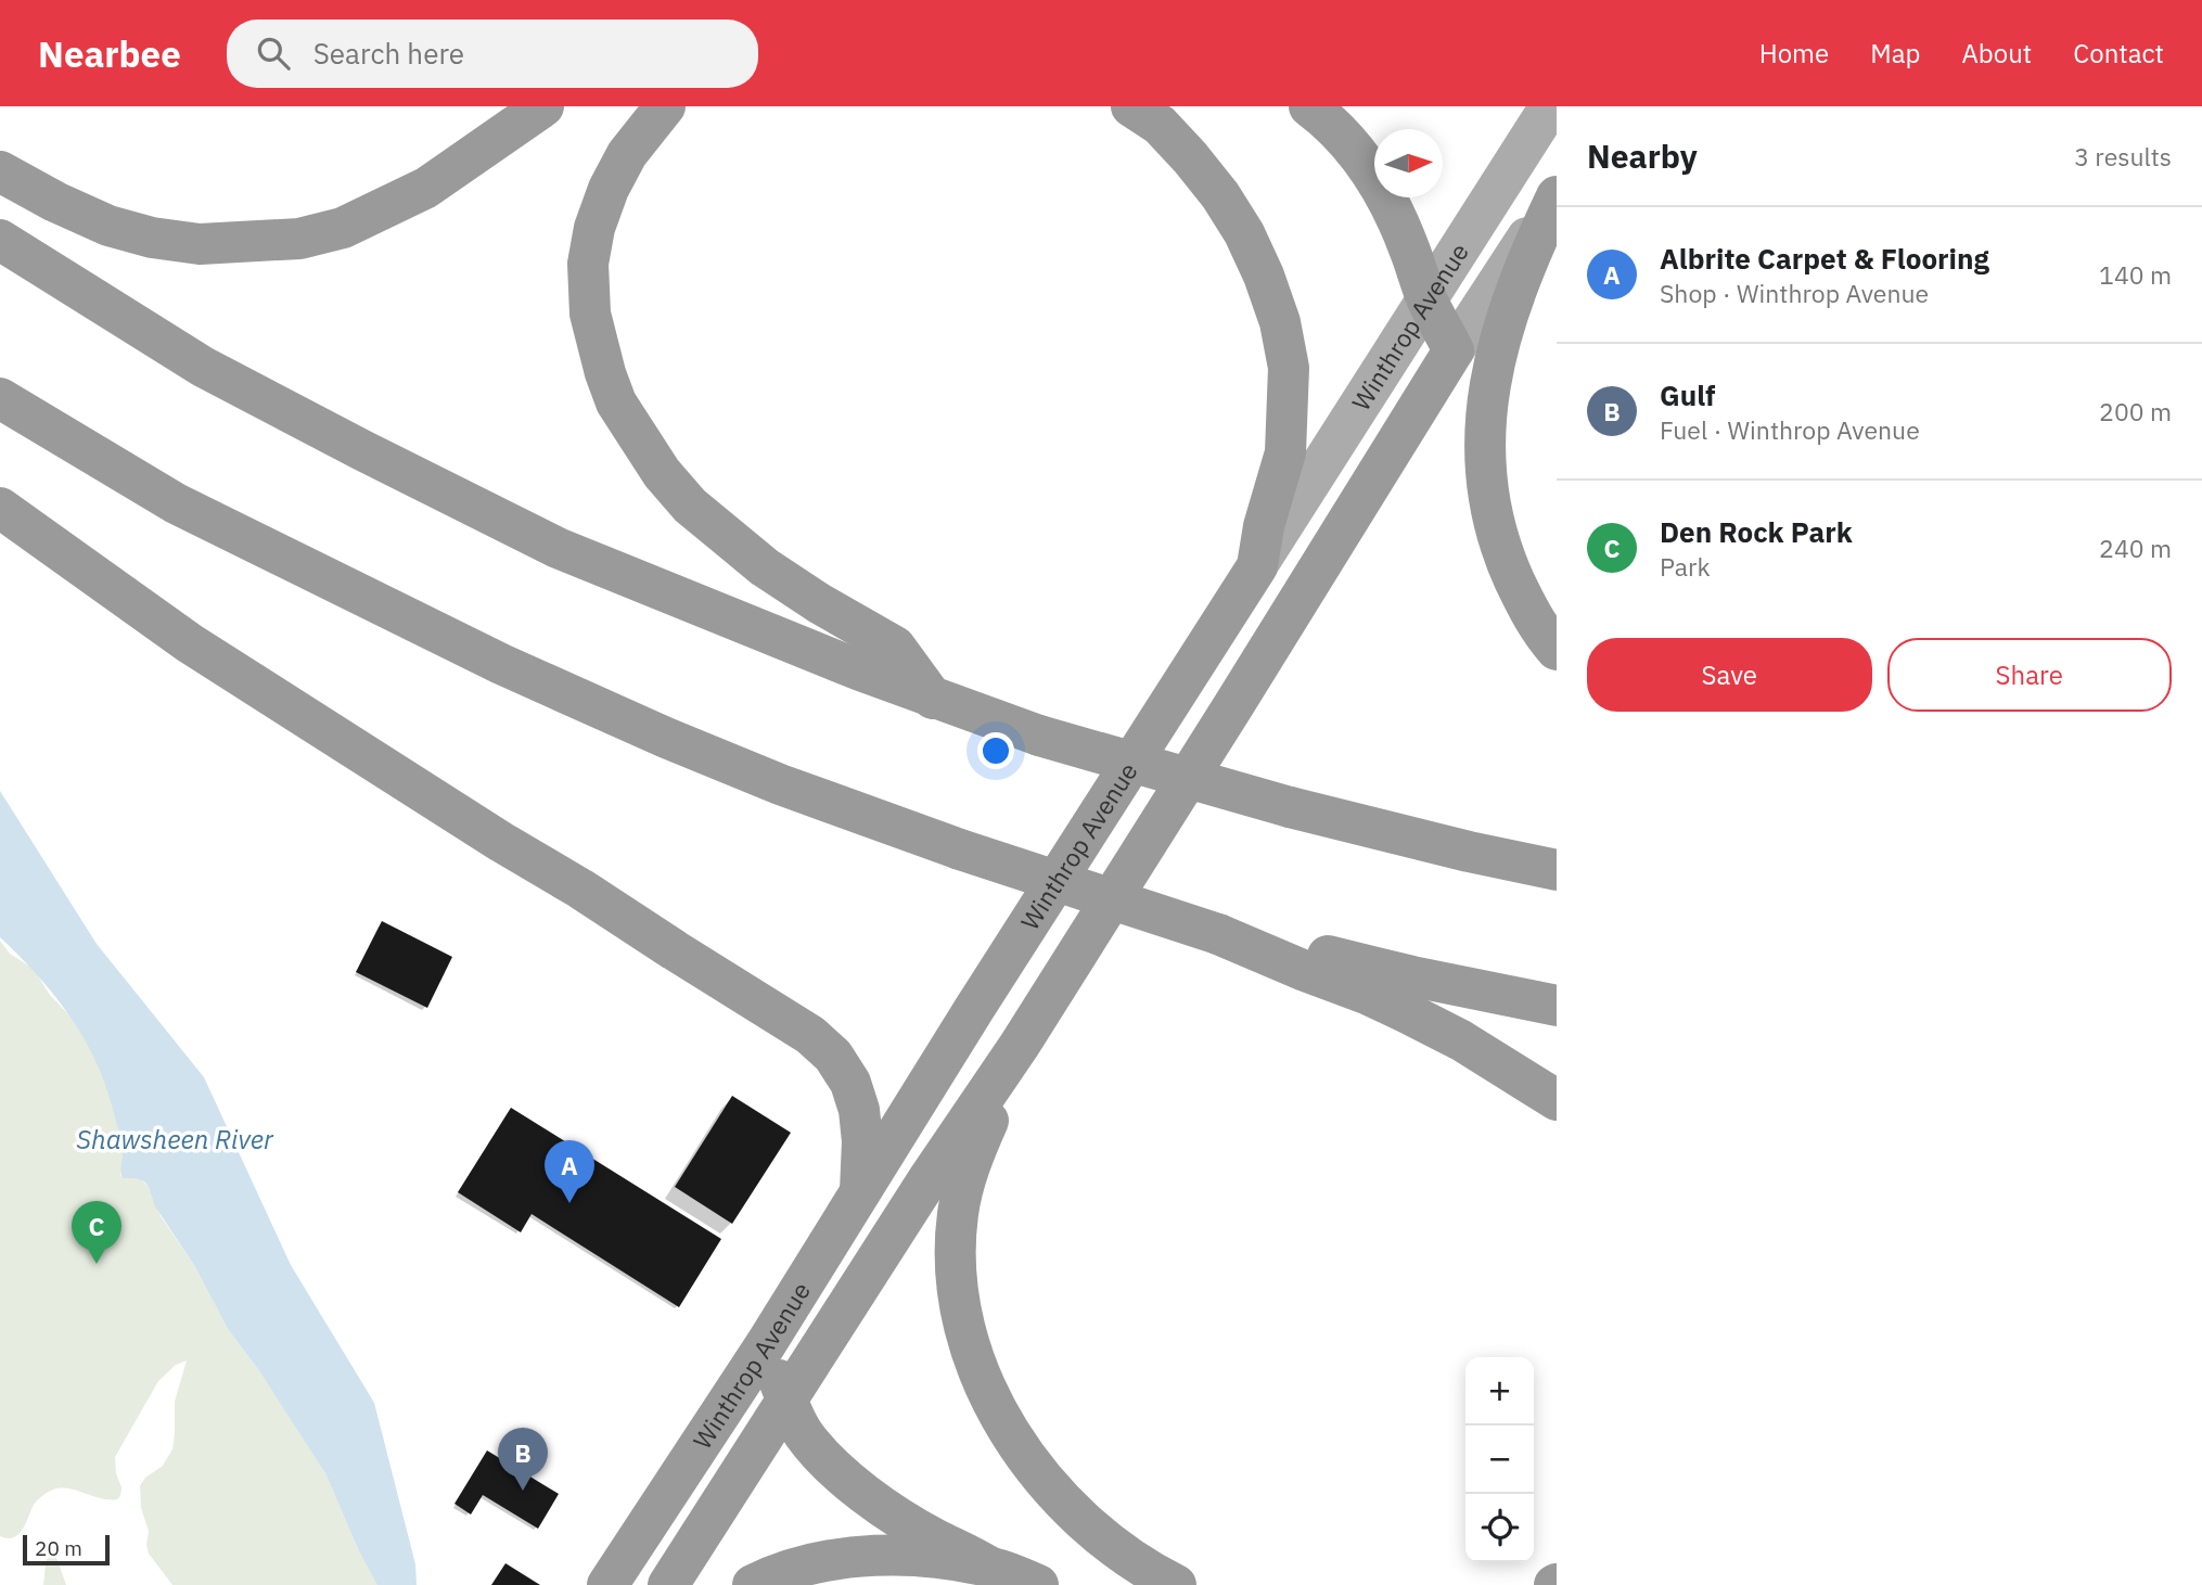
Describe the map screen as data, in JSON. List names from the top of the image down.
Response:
{
  "streets": {
    "highway": ["Winthrop Avenue"]
  },
  "water": ["Shawsheen River"],
  "scale_bar": "20 m",
  "north": "right",
  "page": {
    "header": "Nearbee",
    "search": "Search here",
    "nav": [
      "Home",
      "Map",
      "About",
      "Contact"
    ],
    "heading": ["Nearby", "3 results"],
    "list": [
      {
        "mark": "A",
        "name": "Albrite Carpet & Flooring",
        "note": "Shop · Winthrop Avenue",
        "value": "140 m"
      },
      {
        "mark": "B",
        "name": "Gulf",
        "note": "Fuel · Winthrop Avenue",
        "value": "200 m"
      },
      {
        "mark": "C",
        "name": "Den Rock Park",
        "note": "Park",
        "value": "240 m"
      }
    ],
    "buttons": ["Save", "Share"],
    "pins": ["A", "C", "B"],
    "map_buttons": ["+", "−"],
    "scale": "20 m"
  }
}
